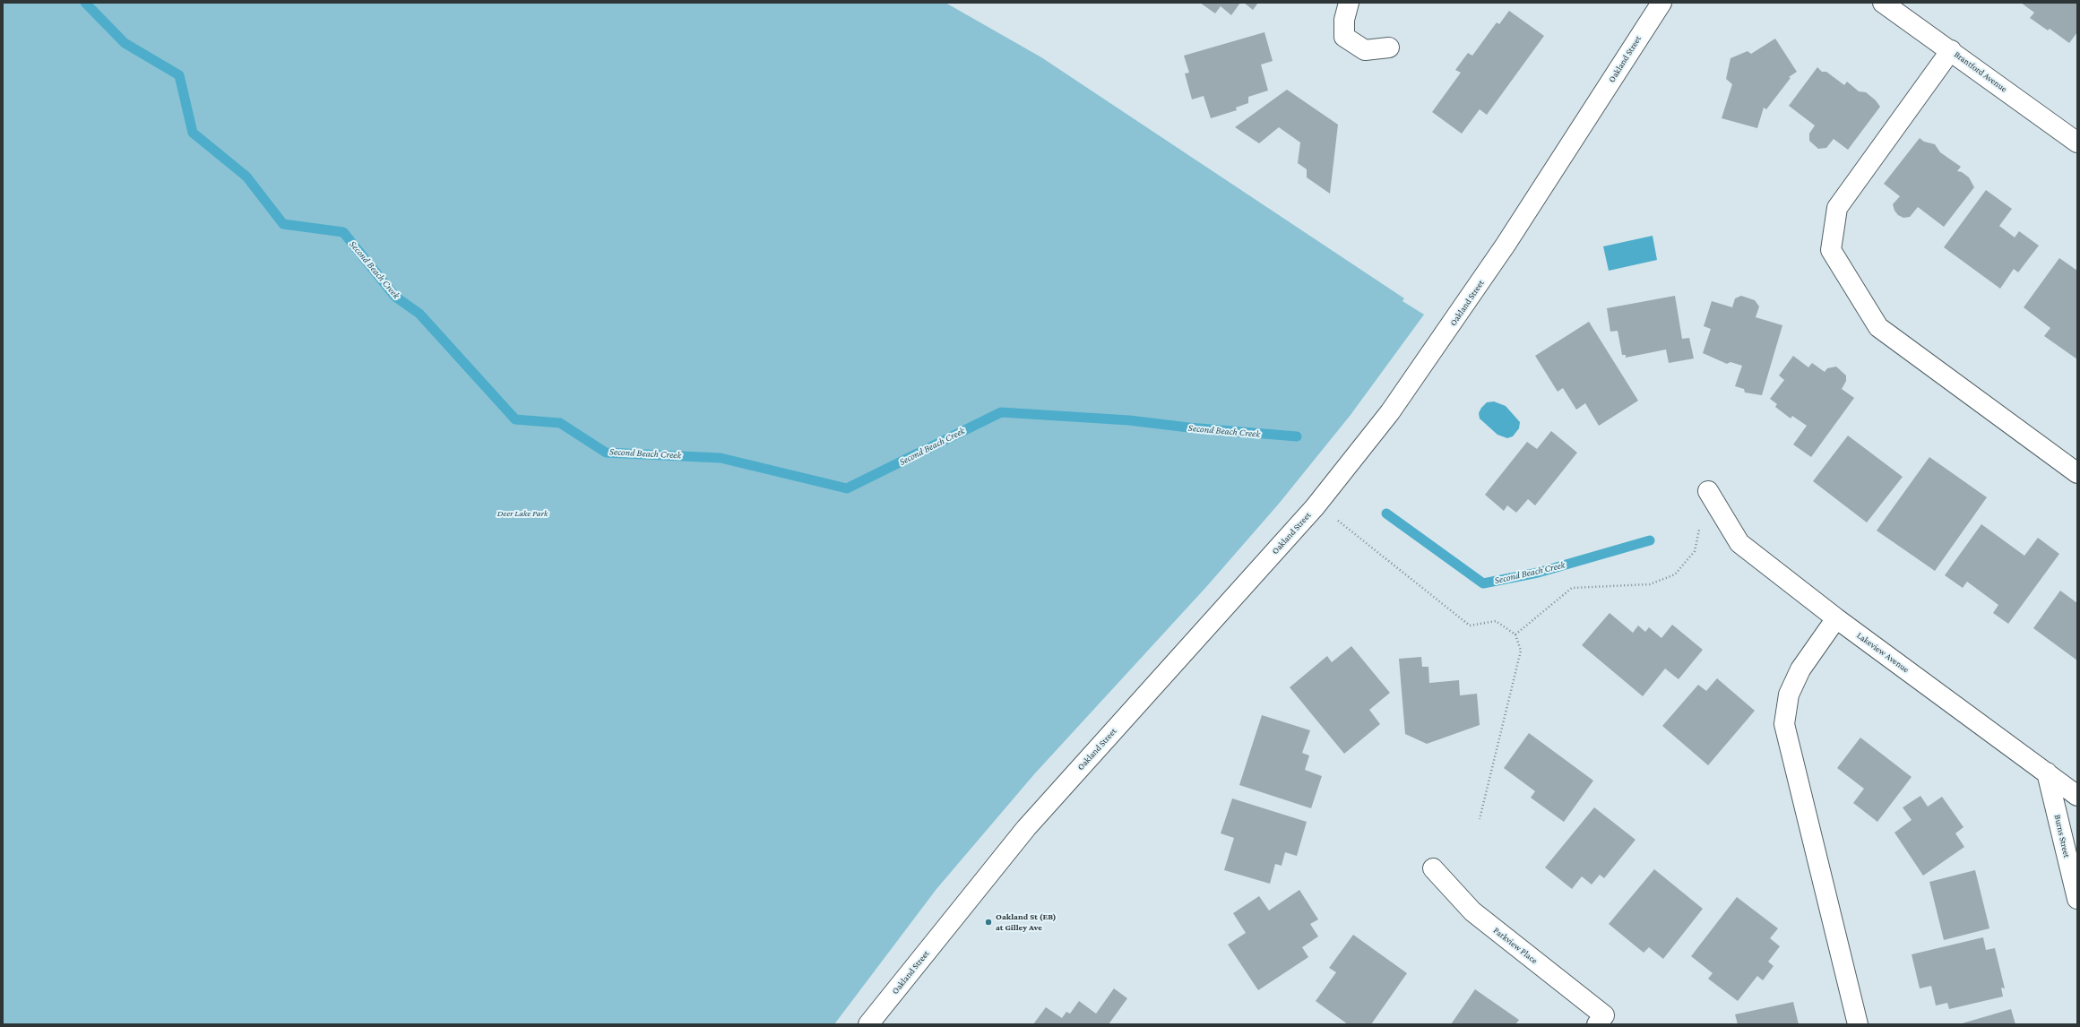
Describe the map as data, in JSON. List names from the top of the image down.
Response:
{
  "streets": {
    "street": [
      "Oakland Street",
      "Brantford Avenue",
      "Lakeview Avenue",
      "Burns Street",
      "Parkview Place"
    ]
  },
  "crossings": [
    ["Lakeview Avenue", "Burns Street"]
  ],
  "water": ["Second Beach Creek"],
  "parks": ["Deer Lake Park"],
  "places": ["Oakland St (EB) at Gilley Ave"]
}
